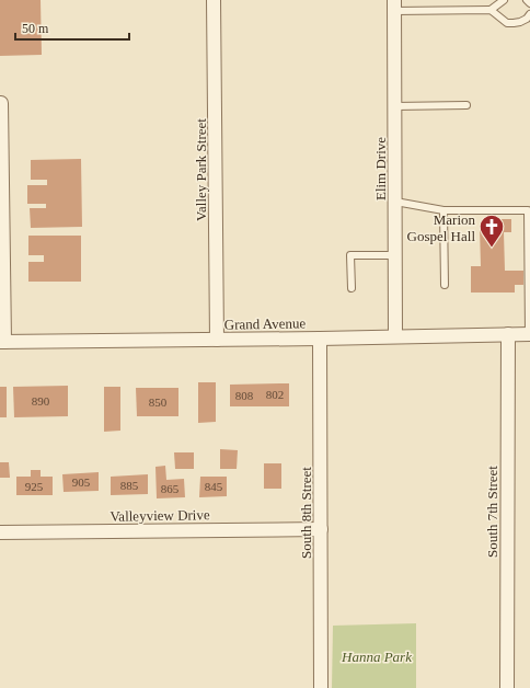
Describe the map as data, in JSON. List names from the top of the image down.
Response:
{
  "streets": {
    "street": [
      "Elim Drive",
      "Valley Park Street",
      "Grand Avenue",
      "South 7th Street",
      "South 8th Street",
      "Valleyview Drive"
    ]
  },
  "crossings": [
    ["Elim Drive", "Grand Avenue"],
    ["Valley Park Street", "Grand Avenue"],
    ["Grand Avenue", "South 7th Street"],
    ["Grand Avenue", "South 8th Street"],
    ["South 8th Street", "Valleyview Drive"]
  ],
  "parks": ["Hanna Park"],
  "places": {
    "church": ["Marion Gospel Hall"]
  },
  "house_numbers": [
    "802",
    "808",
    "890",
    "850",
    "905",
    "885",
    "925",
    "845",
    "865"
  ],
  "scale_bar": "50 m"
}
